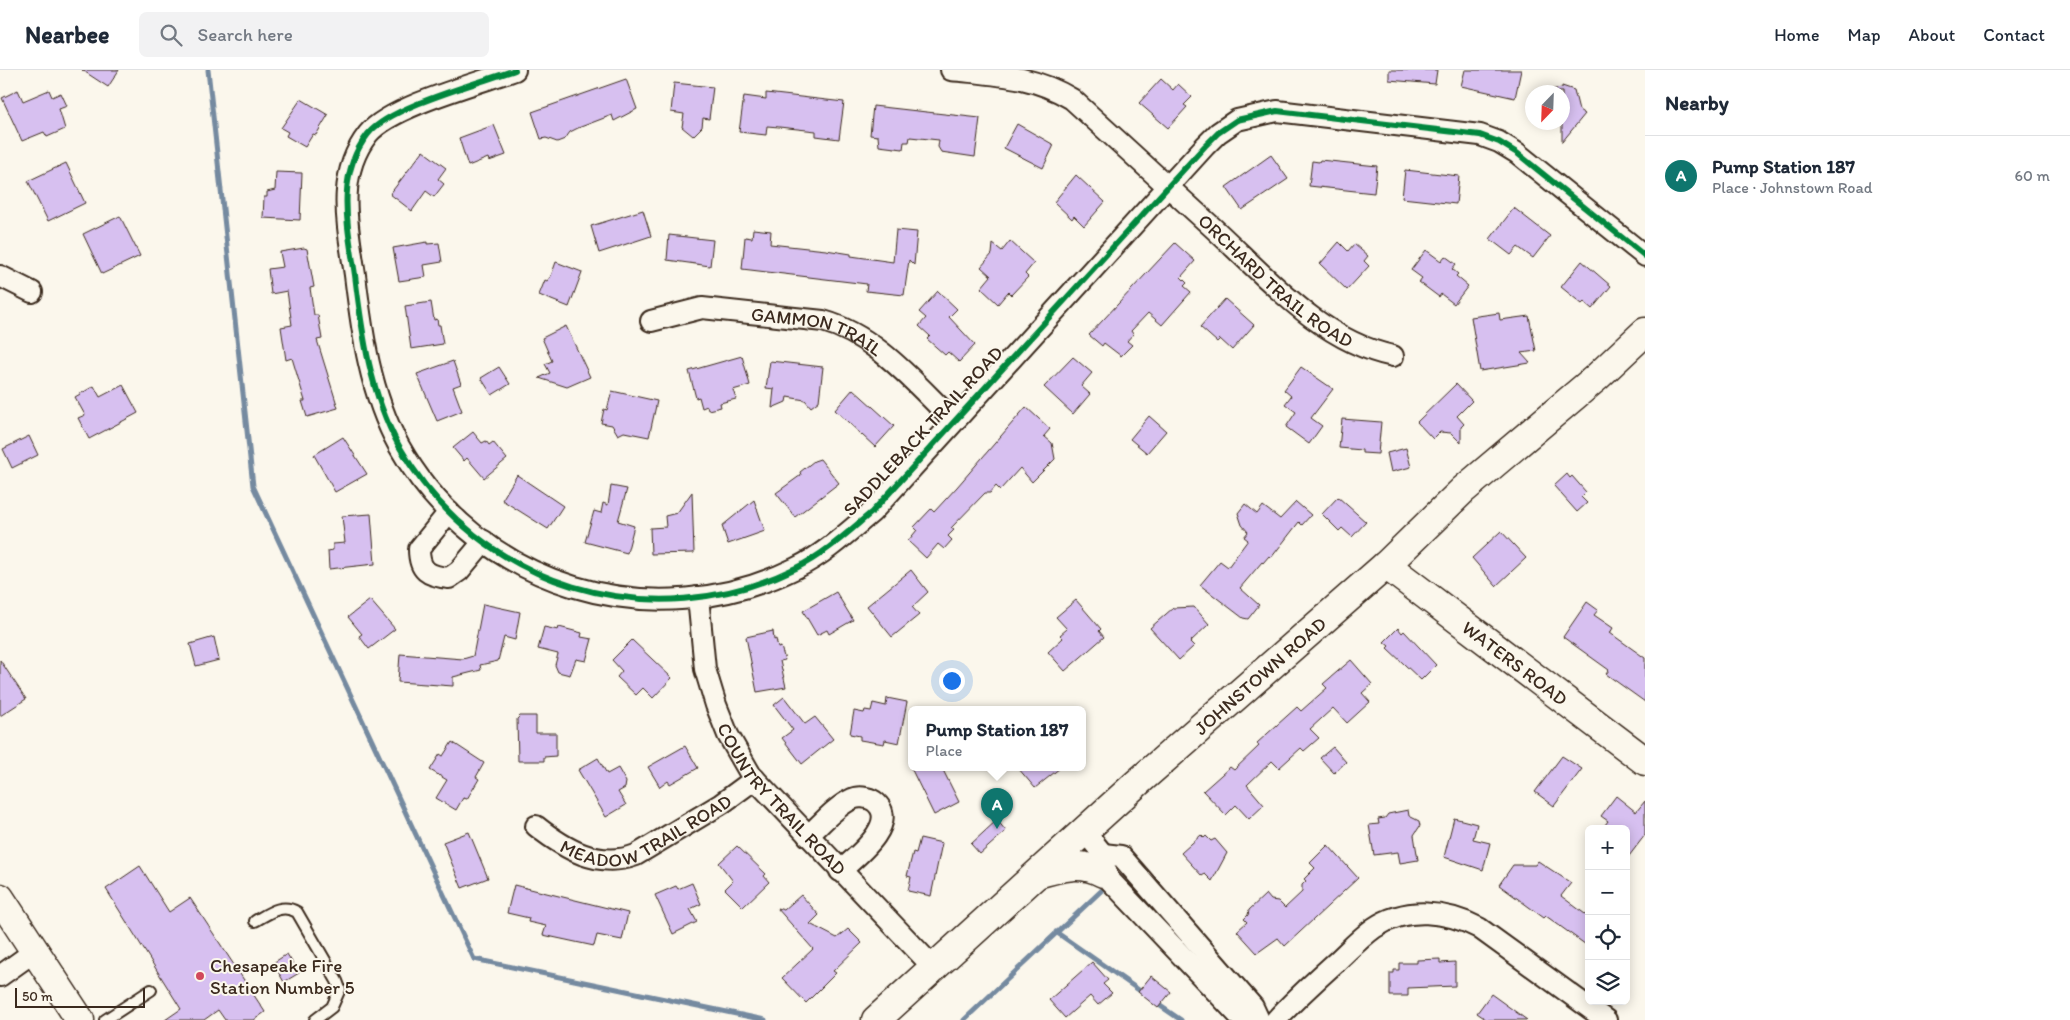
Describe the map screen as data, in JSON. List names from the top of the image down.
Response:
{
  "streets": {
    "main road": ["WATERS ROAD", "JOHNSTOWN ROAD"],
    "street": [
      "ORCHARD TRAIL ROAD",
      "GAMMON TRAIL",
      "SADDLEBACK TRAIL ROAD",
      "COUNTRY TRAIL ROAD",
      "MEADOW TRAIL ROAD"
    ]
  },
  "crossings": [
    ["ORCHARD TRAIL ROAD", "SADDLEBACK TRAIL ROAD"],
    ["GAMMON TRAIL", "SADDLEBACK TRAIL ROAD"],
    ["SADDLEBACK TRAIL ROAD", "COUNTRY TRAIL ROAD"],
    ["WATERS ROAD", "JOHNSTOWN ROAD"],
    ["JOHNSTOWN ROAD", "COUNTRY TRAIL ROAD"],
    ["COUNTRY TRAIL ROAD", "MEADOW TRAIL ROAD"]
  ],
  "places": ["Chesapeake Fire Station Number 5"],
  "scale_bar": "50 m",
  "north": "bottom left",
  "page": {
    "header": "Nearbee",
    "search": "Search here",
    "nav": [
      "Home",
      "Map",
      "About",
      "Contact"
    ],
    "heading": "Nearby",
    "list": [
      {
        "mark": "A",
        "name": "Pump Station 187",
        "note": "Place · Johnstown Road",
        "value": "60 m"
      }
    ],
    "popup": ["Pump Station 187", "Place"],
    "pins": "A",
    "map_buttons": ["+", "−"],
    "scale": "50 m"
  }
}
